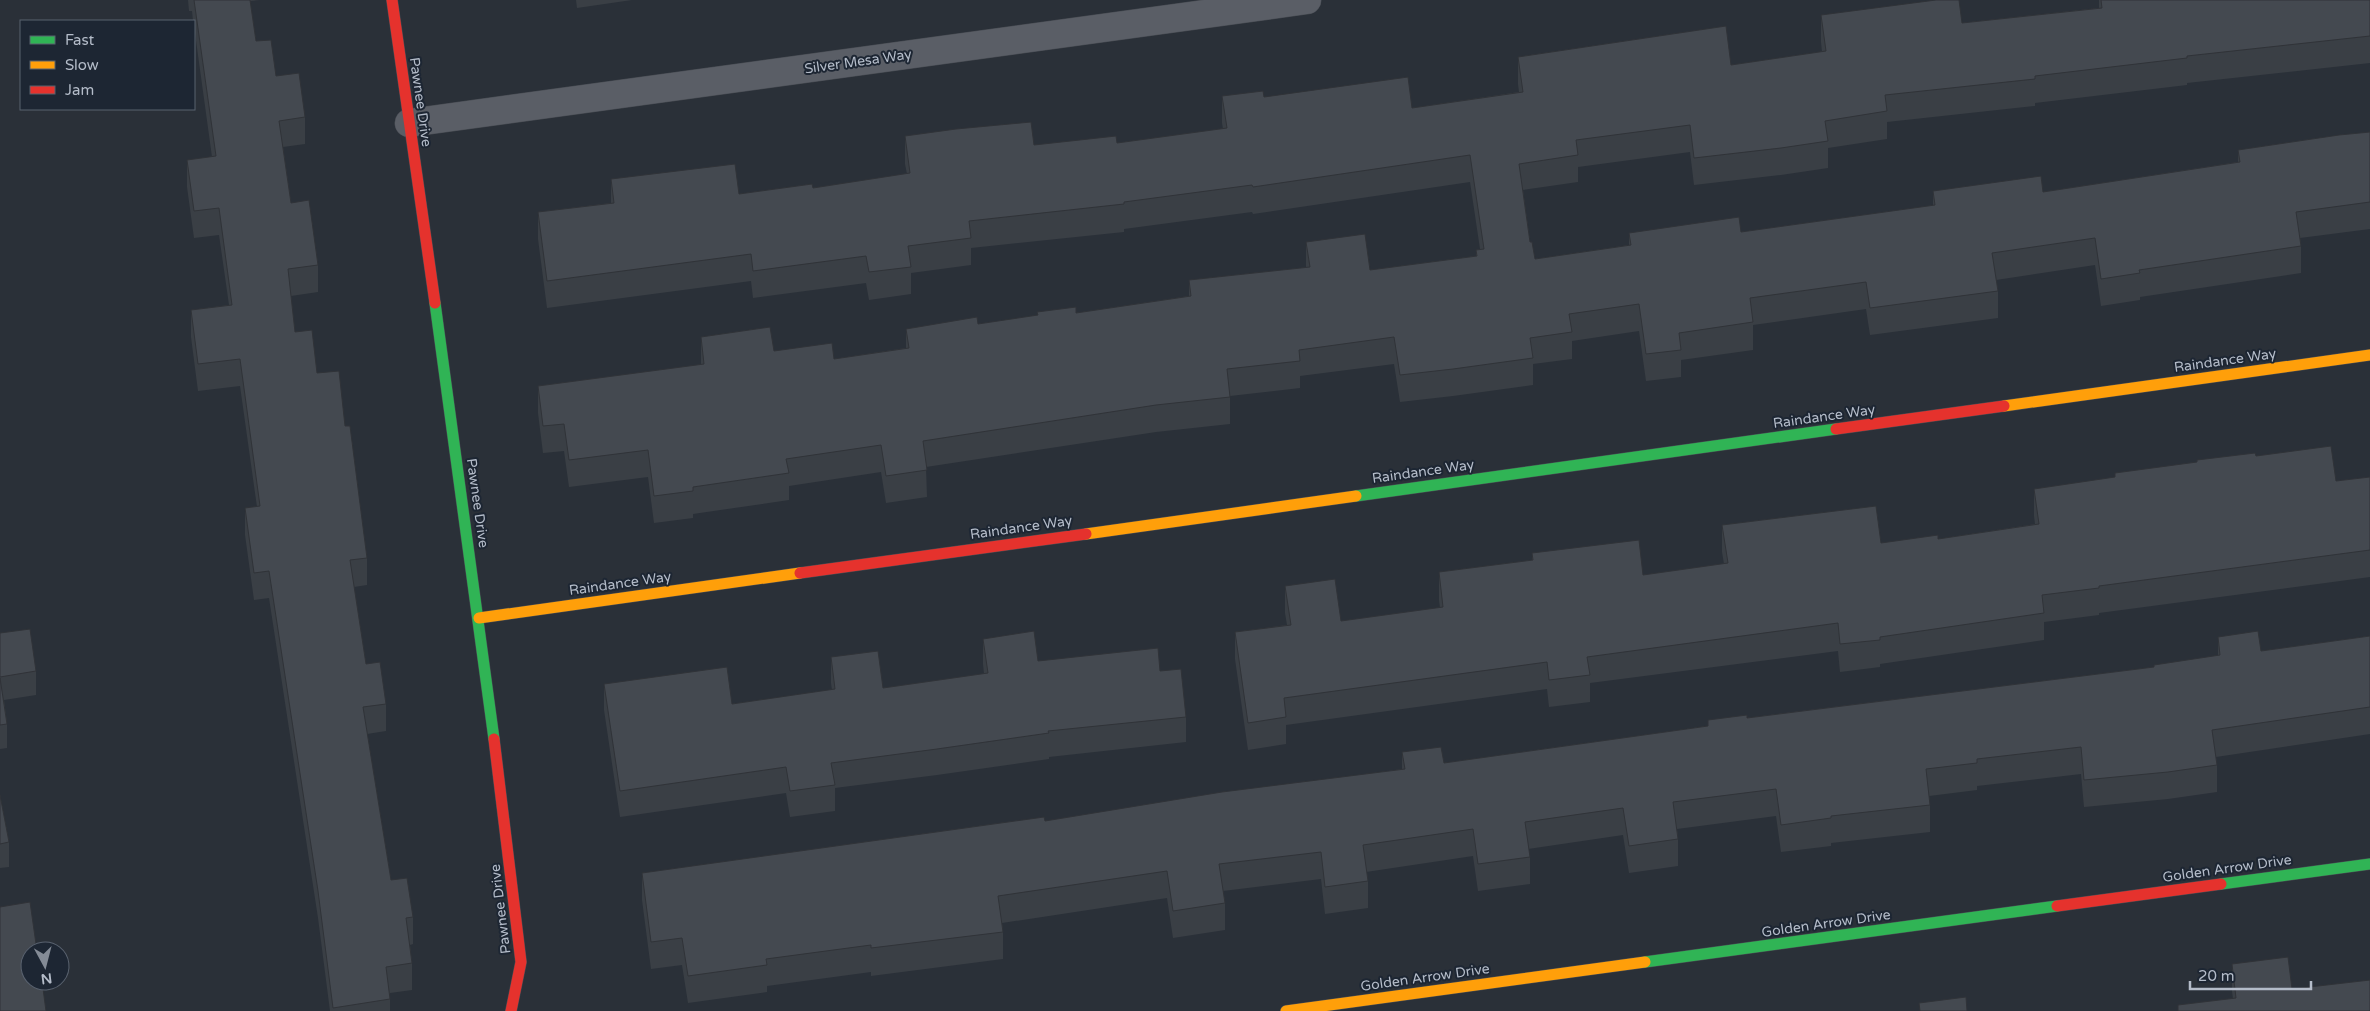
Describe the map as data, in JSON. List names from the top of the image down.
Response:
{
  "streets": {
    "street": [
      "Silver Mesa Way",
      "Pawnee Drive",
      "Raindance Way",
      "Golden Arrow Drive"
    ]
  },
  "crossings": [
    ["Silver Mesa Way", "Pawnee Drive"],
    ["Pawnee Drive", "Raindance Way"]
  ],
  "legend": ["Fast", "Slow", "Jam"],
  "scale_bar": "20 m",
  "north": "bottom"
}
